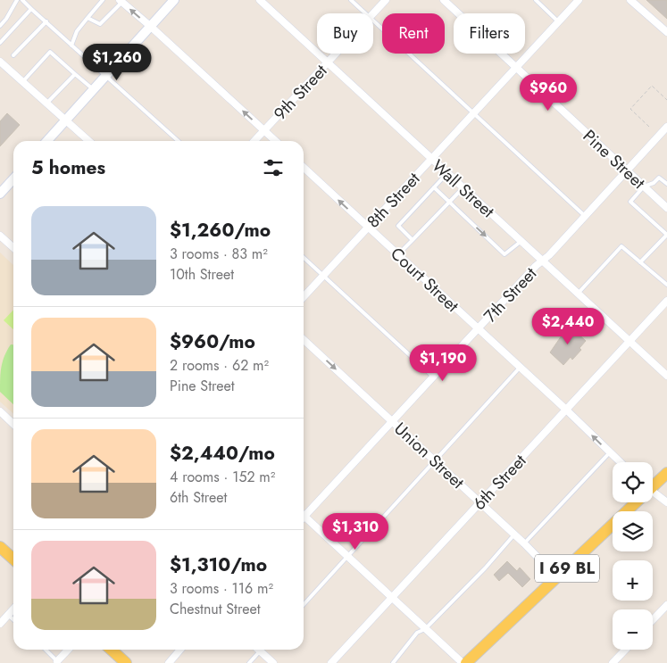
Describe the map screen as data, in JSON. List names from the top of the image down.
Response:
{
  "streets": {
    "main road": ["I 69 BL"],
    "street": [
      "9th Street",
      "Pine Street",
      "Wall Street",
      "8th Street",
      "Court Street",
      "7th Street",
      "Union Street",
      "6th Street"
    ]
  },
  "crossings": [
    ["9th Street", "Wall Street"],
    ["Pine Street", "8th Street"],
    ["Pine Street", "7th Street"],
    ["Wall Street", "8th Street"],
    ["Wall Street", "7th Street"],
    ["Wall Street", "6th Street"],
    ["8th Street", "Court Street"],
    ["Court Street", "7th Street"],
    ["Court Street", "6th Street"],
    ["7th Street", "Union Street"],
    ["Union Street", "6th Street"],
    ["Union Street", "I 69 BL"]
  ],
  "page": {
    "chip": ["Buy", "Rent", "Filters"],
    "price": [
      "$1,260",
      "$960",
      "$2,440",
      "$1,190",
      "$1,310"
    ],
    "heading": "5 homes",
    "list": [
      {
        "name": "$1,260/mo",
        "note": "3 rooms · 83 m² · 10th Street"
      },
      {
        "name": "$960/mo",
        "note": "2 rooms · 62 m² · Pine Street"
      },
      {
        "name": "$2,440/mo",
        "note": "4 rooms · 152 m² · 6th Street"
      },
      {
        "name": "$1,310/mo",
        "note": "3 rooms · 116 m² · Chestnut Street"
      }
    ],
    "map_buttons": ["+", "−"]
  }
}
